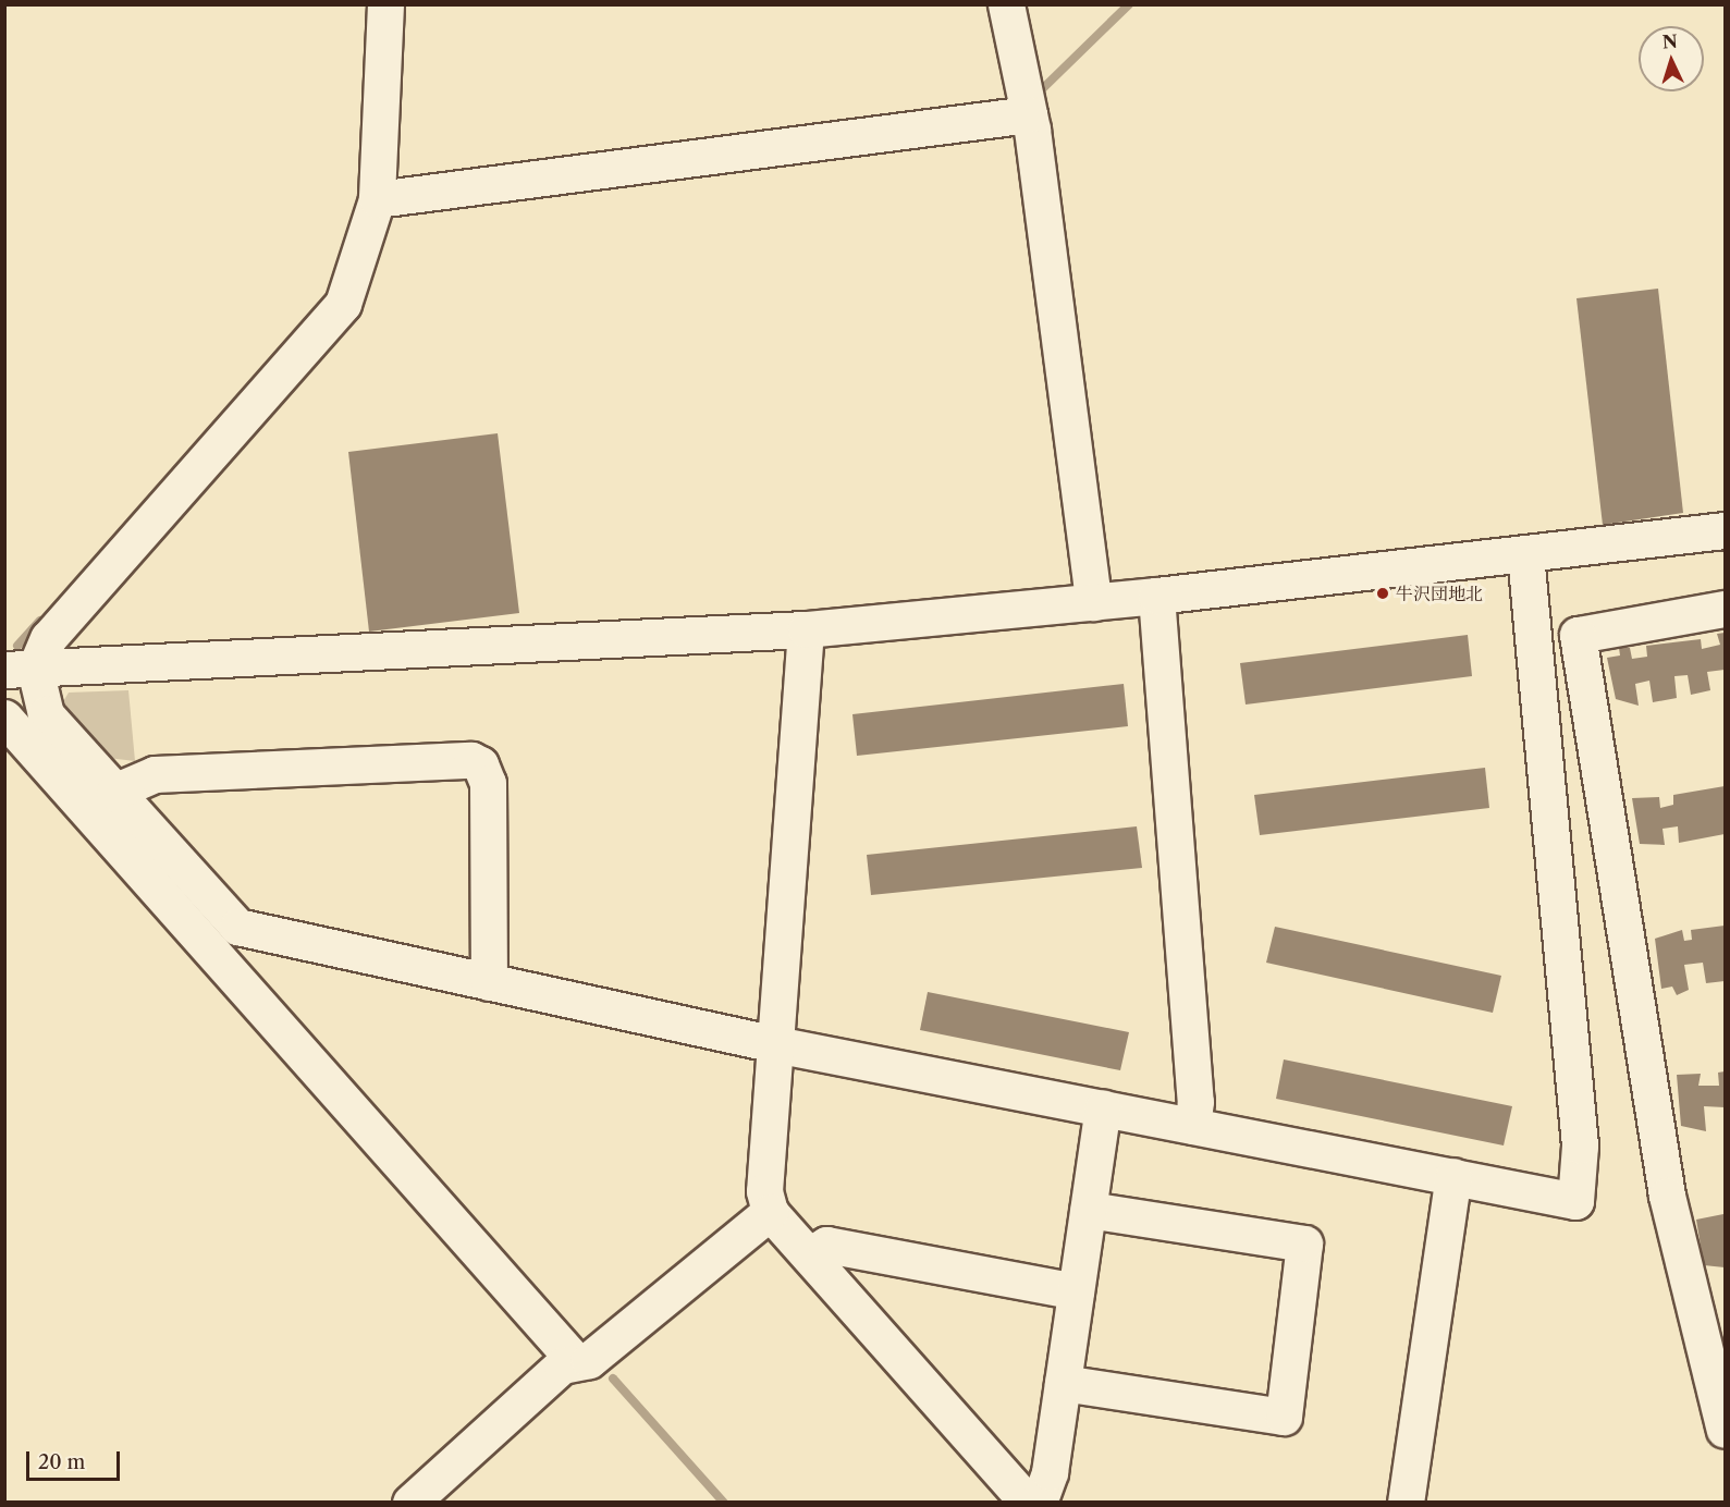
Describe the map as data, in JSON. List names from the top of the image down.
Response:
{
  "places": ["牛沢団地北"],
  "scale_bar": "20 m",
  "north": "top"
}
